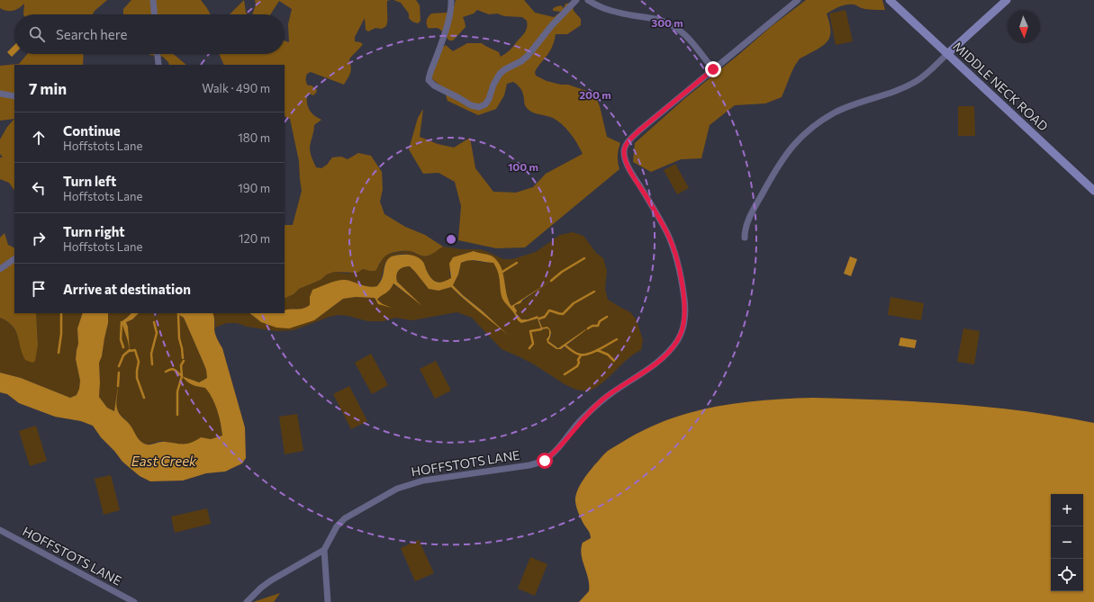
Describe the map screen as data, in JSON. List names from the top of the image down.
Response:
{
  "streets": {
    "street": ["MIDDLE NECK ROAD", "HOFFSTOTS LANE"]
  },
  "water": ["East Creek"],
  "north": "bottom",
  "page": {
    "search": "Search here",
    "heading": ["7 min", "Walk · 490 m"],
    "list": [
      ["Continue", "Hoffstots Lane", "180 m"],
      ["Turn left", "Hoffstots Lane", "190 m"],
      ["Turn right", "Hoffstots Lane", "120 m"],
      "Arrive at destination"
    ],
    "map_buttons": ["+", "−"]
  },
  "rings": ["300 m", "200 m", "100 m"]
}
